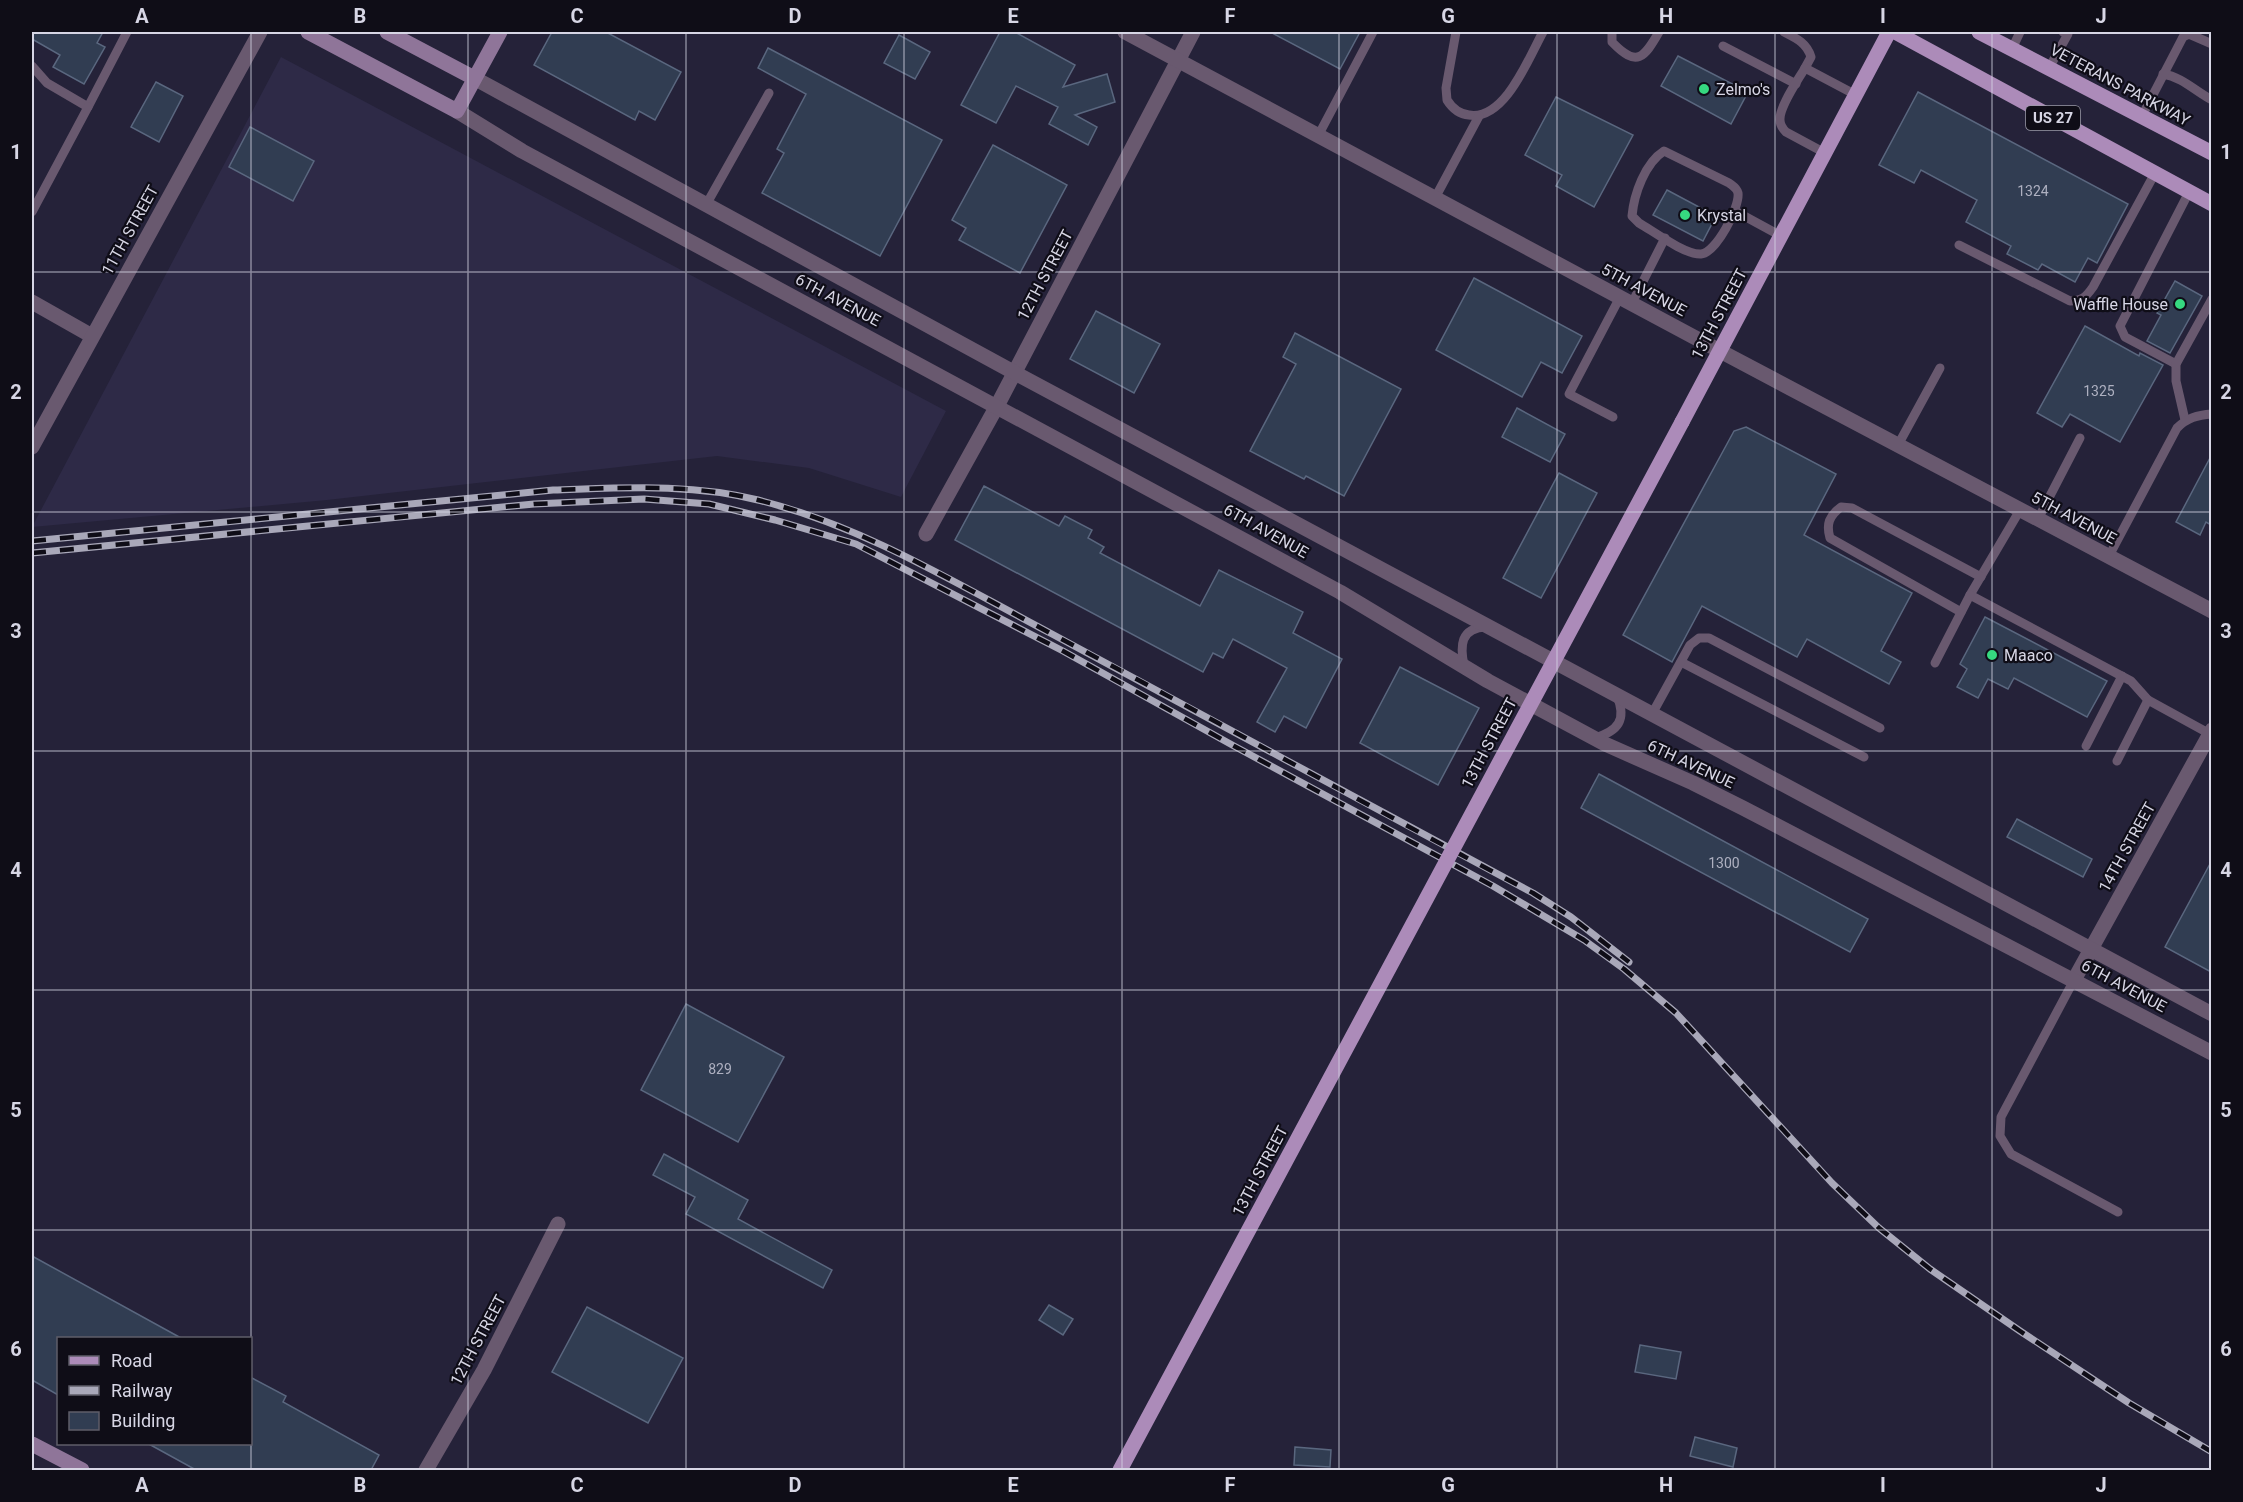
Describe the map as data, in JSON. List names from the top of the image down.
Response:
{
  "streets": {
    "main road": [
      "VETERANS PARKWAY",
      "US 27",
      "6TH AVENUE",
      "13TH STREET"
    ],
    "street": [
      "11TH STREET",
      "12TH STREET",
      "5TH AVENUE",
      "14TH STREET"
    ]
  },
  "crossings": [
    ["12TH STREET", "5TH AVENUE"],
    ["12TH STREET", "6TH AVENUE"],
    ["5TH AVENUE", "13TH STREET"],
    ["6TH AVENUE", "14TH STREET"]
  ],
  "places": [
    "Zelmo's",
    "Krystal",
    "Waffle House",
    "Maaco"
  ],
  "house_numbers": [
    "1324",
    "1325",
    "1300",
    "829"
  ],
  "legend": ["Road", "Railway", "Building"],
  "grid": {
    "columns": [
      "A",
      "B",
      "C",
      "D",
      "E",
      "F",
      "G",
      "H",
      "I",
      "J"
    ],
    "rows": [
      "1",
      "2",
      "3",
      "4",
      "5",
      "6"
    ]
  }
}
